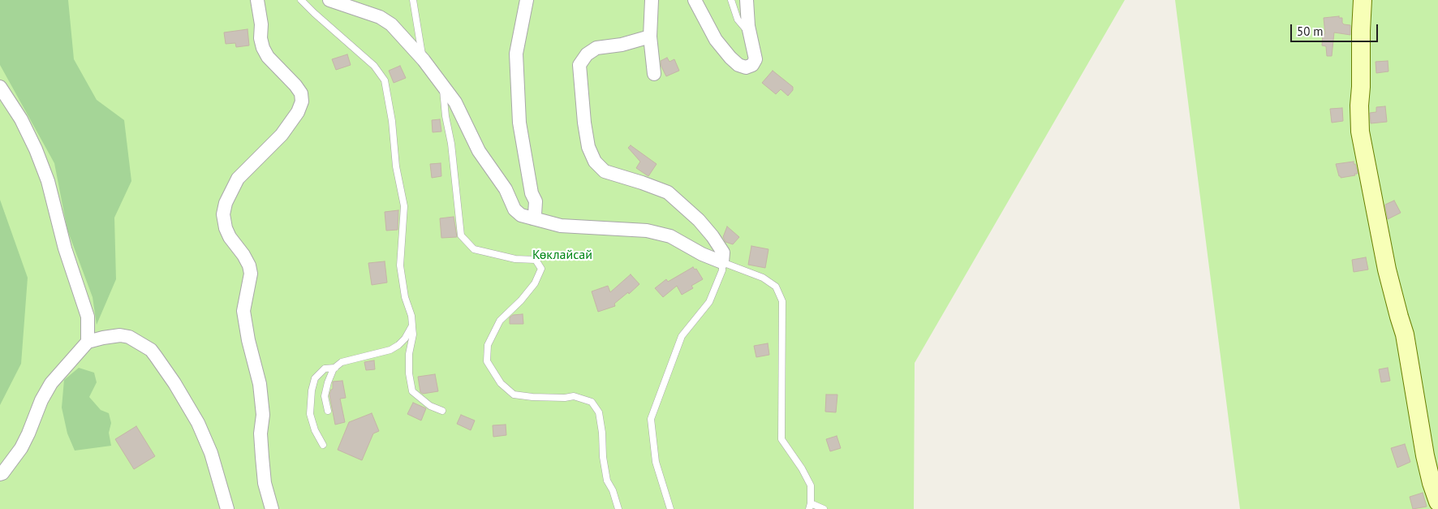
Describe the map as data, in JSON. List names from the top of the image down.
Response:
{
  "parks": ["Көклайсай"],
  "scale_bar": "50 m"
}
